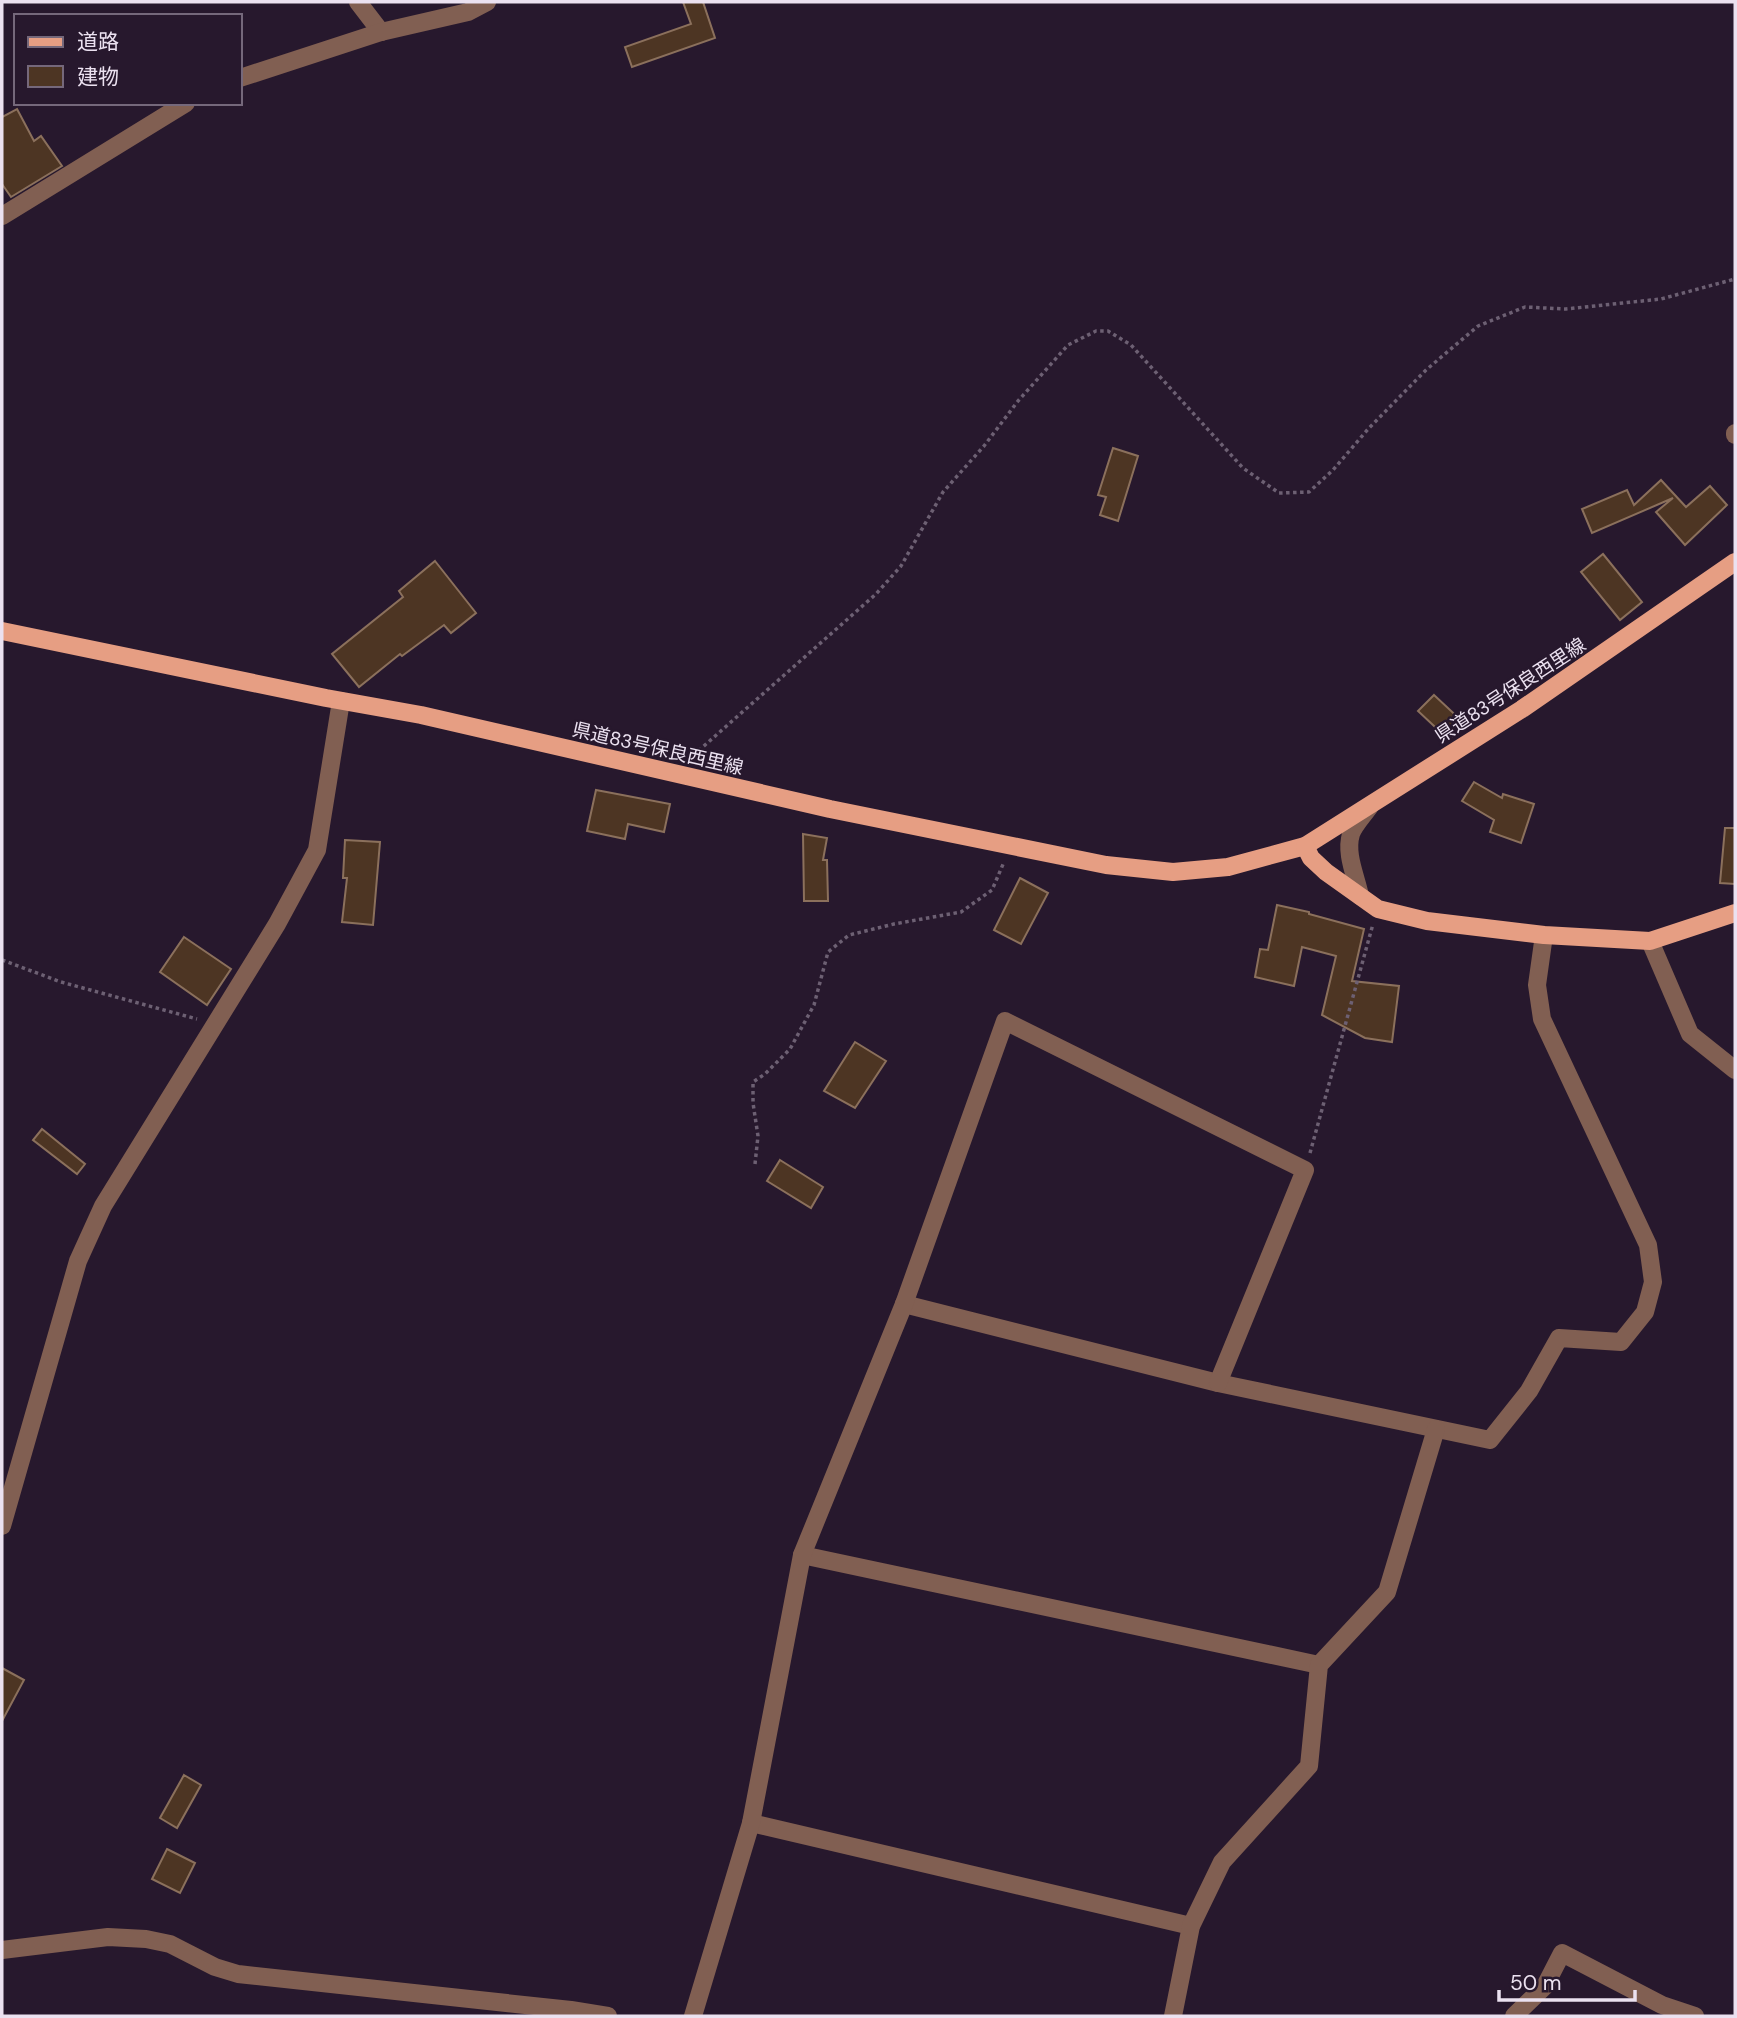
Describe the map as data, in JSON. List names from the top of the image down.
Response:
{
  "streets": {
    "main road": ["県道83号保良西里線"]
  },
  "legend": ["道路", "建物"],
  "scale_bar": "50 m"
}
